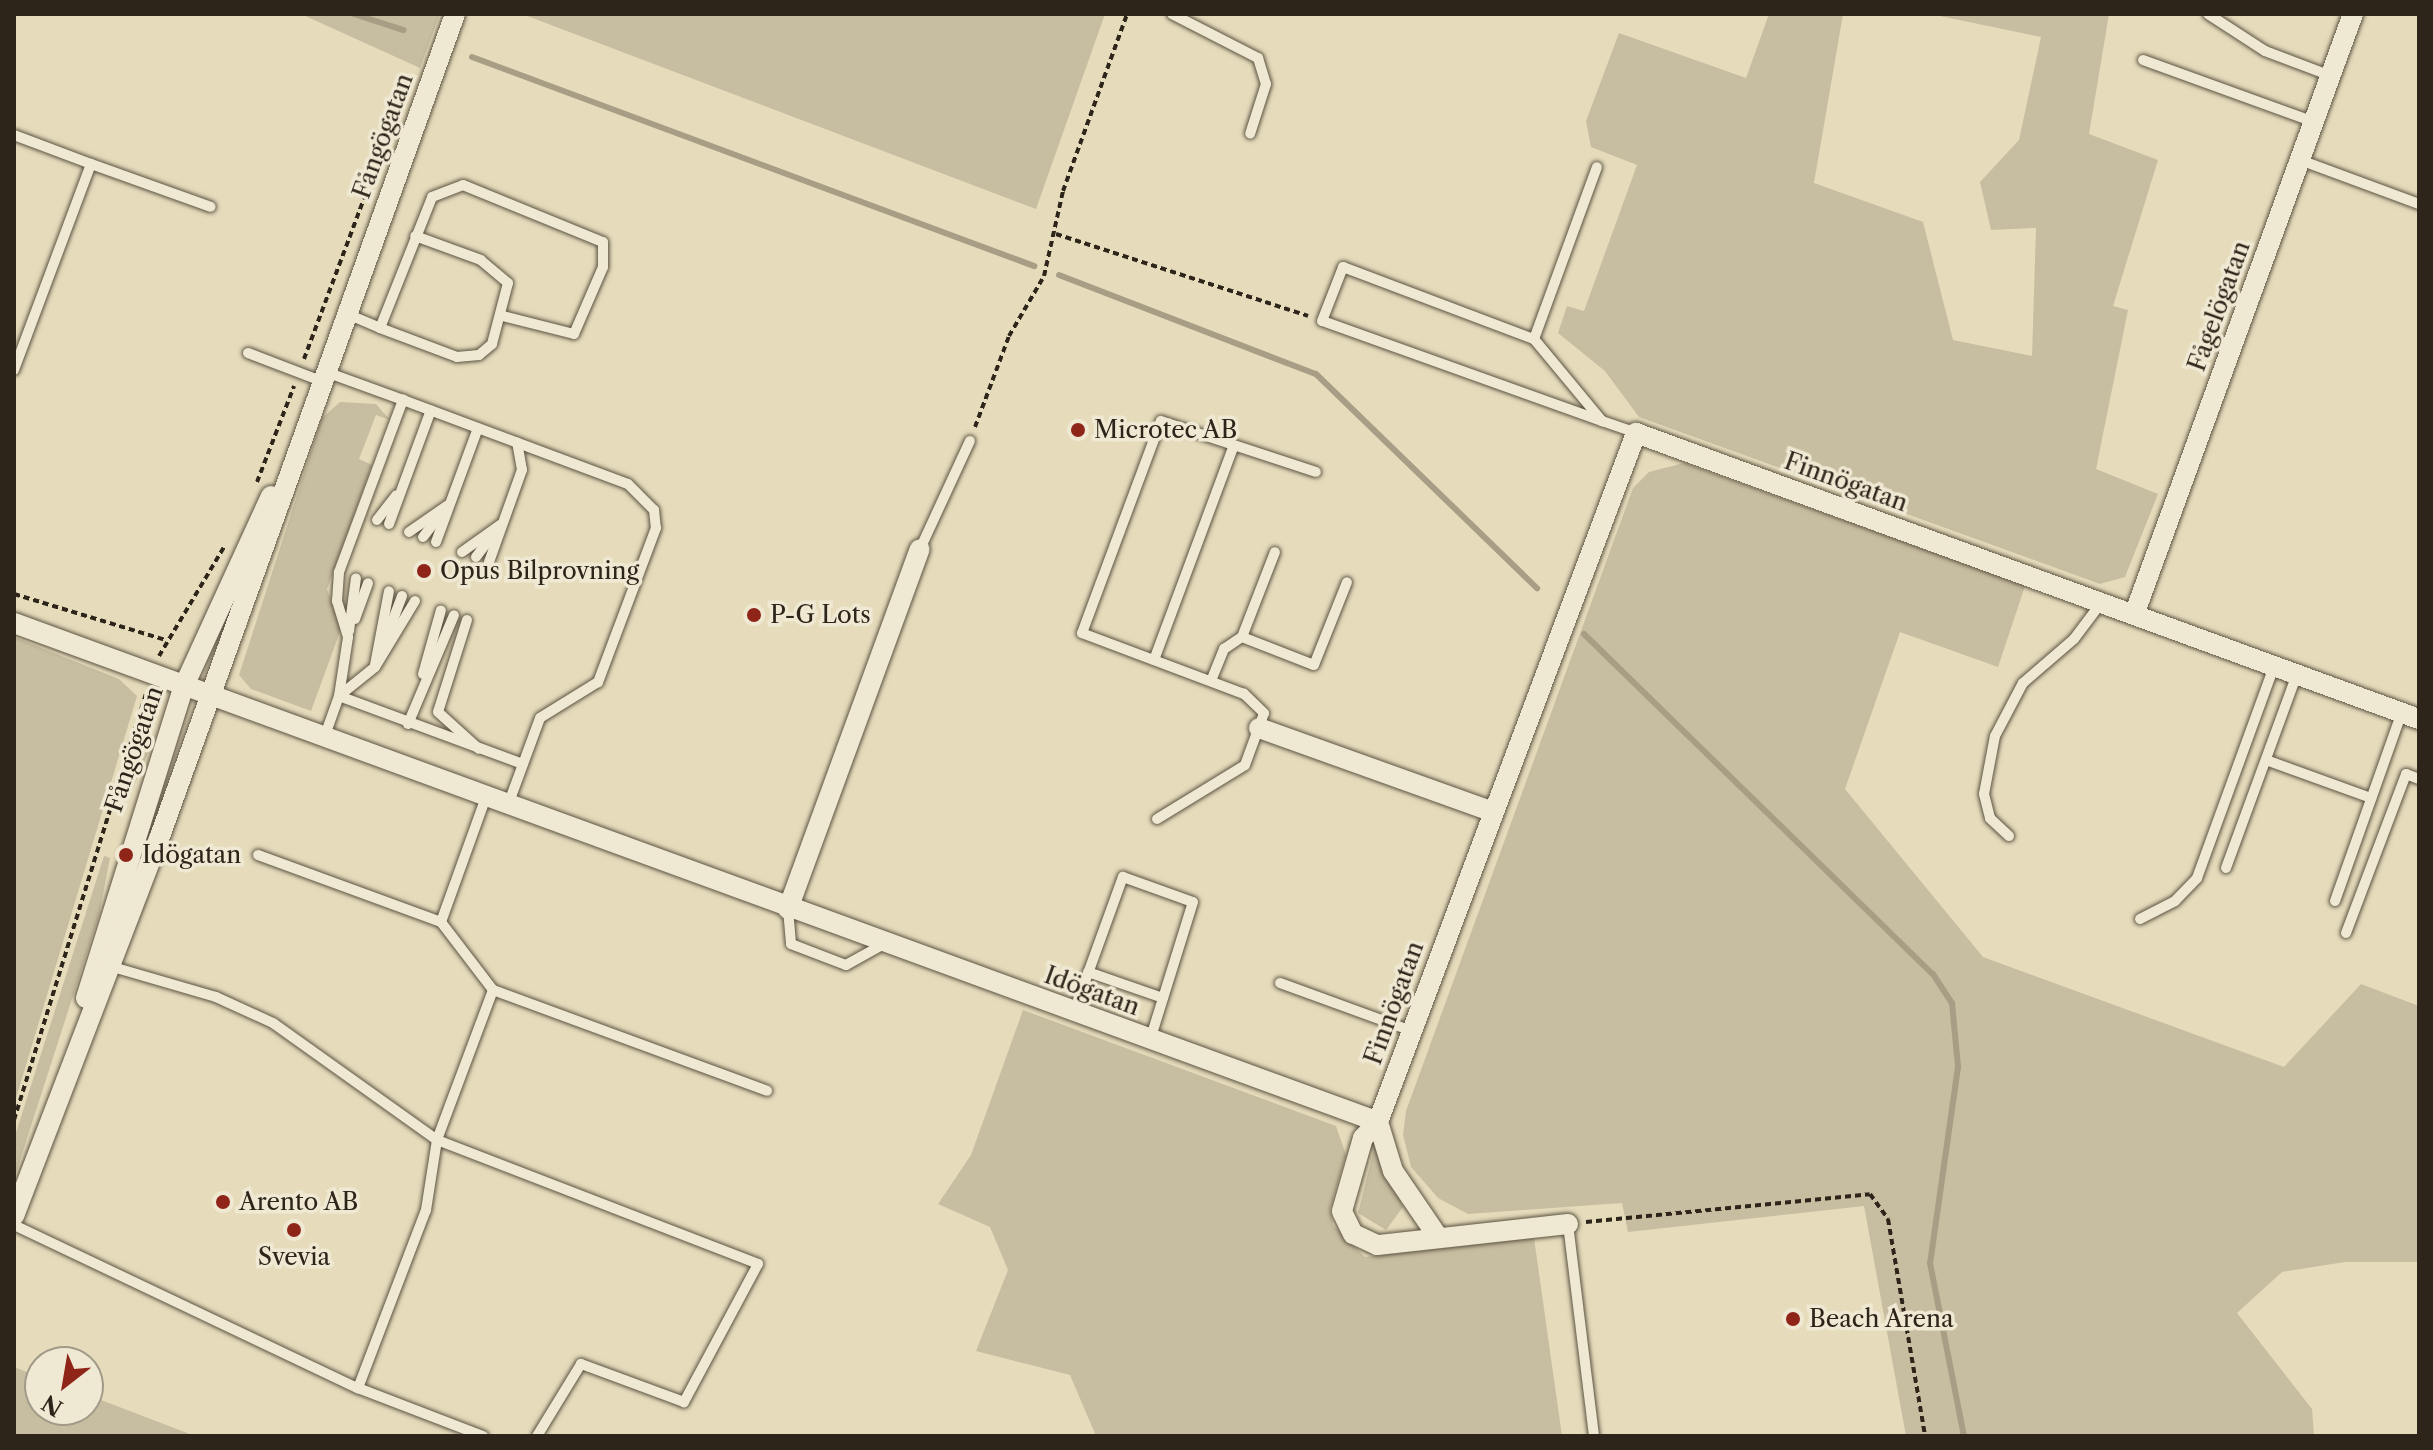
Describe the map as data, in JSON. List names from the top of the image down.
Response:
{
  "streets": {
    "street": [
      "Fångögatan",
      "Fågelögatan",
      "Finnögatan",
      "Idögatan"
    ]
  },
  "crossings": [
    ["Fångögatan", "Idögatan"],
    ["Fågelögatan", "Finnögatan"],
    ["Finnögatan", "Idögatan"]
  ],
  "places": [
    "Microtec AB",
    "Opus Bilprovning",
    "P-G Lots",
    "Idögatan",
    "Arento AB",
    "Svevia",
    "Beach Arena"
  ],
  "north": "bottom left"
}
